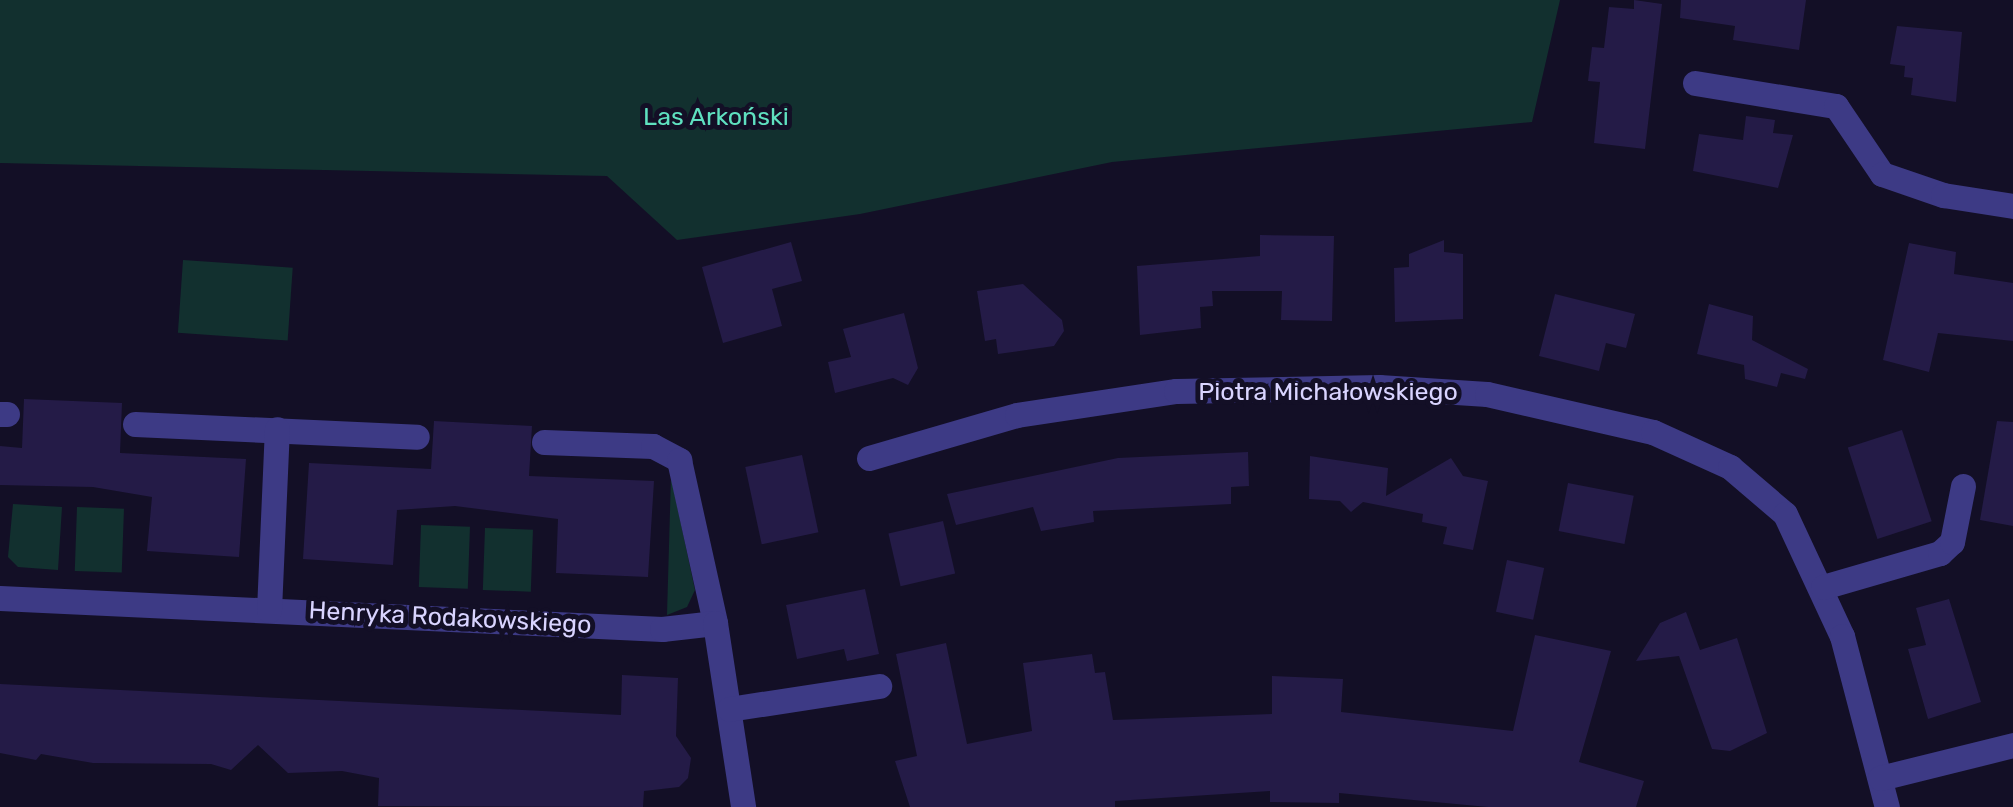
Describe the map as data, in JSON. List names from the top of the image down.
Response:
{
  "streets": {
    "street": ["Piotra Michałowskiego", "Henryka Rodakowskiego"]
  },
  "parks": ["Las Arkoński"]
}
